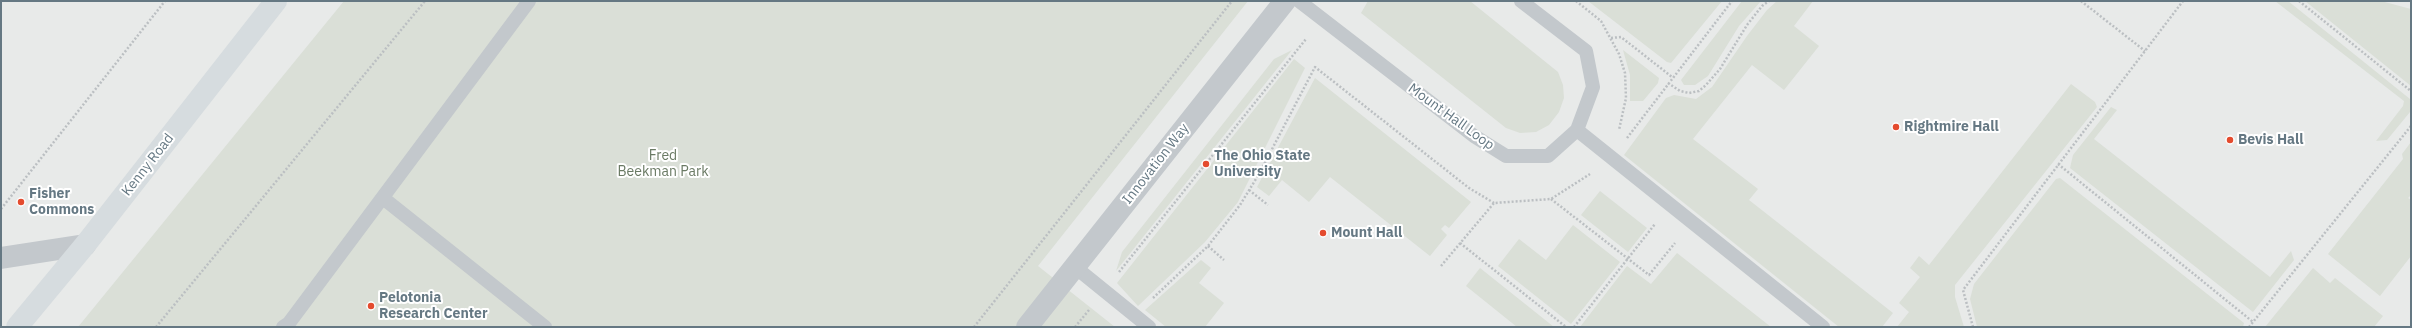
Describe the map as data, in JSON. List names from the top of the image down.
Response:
{
  "streets": {
    "street": ["Innovation Way", "Kenny Road"],
    "lane": ["Mount Hall Loop"]
  },
  "parks": ["Fred Beekman Park"],
  "places": [
    "Rightmire Hall",
    "Bevis Hall",
    "The Ohio State University",
    "Fisher Commons",
    "Mount Hall",
    "Pelotonia Research Center"
  ]
}
